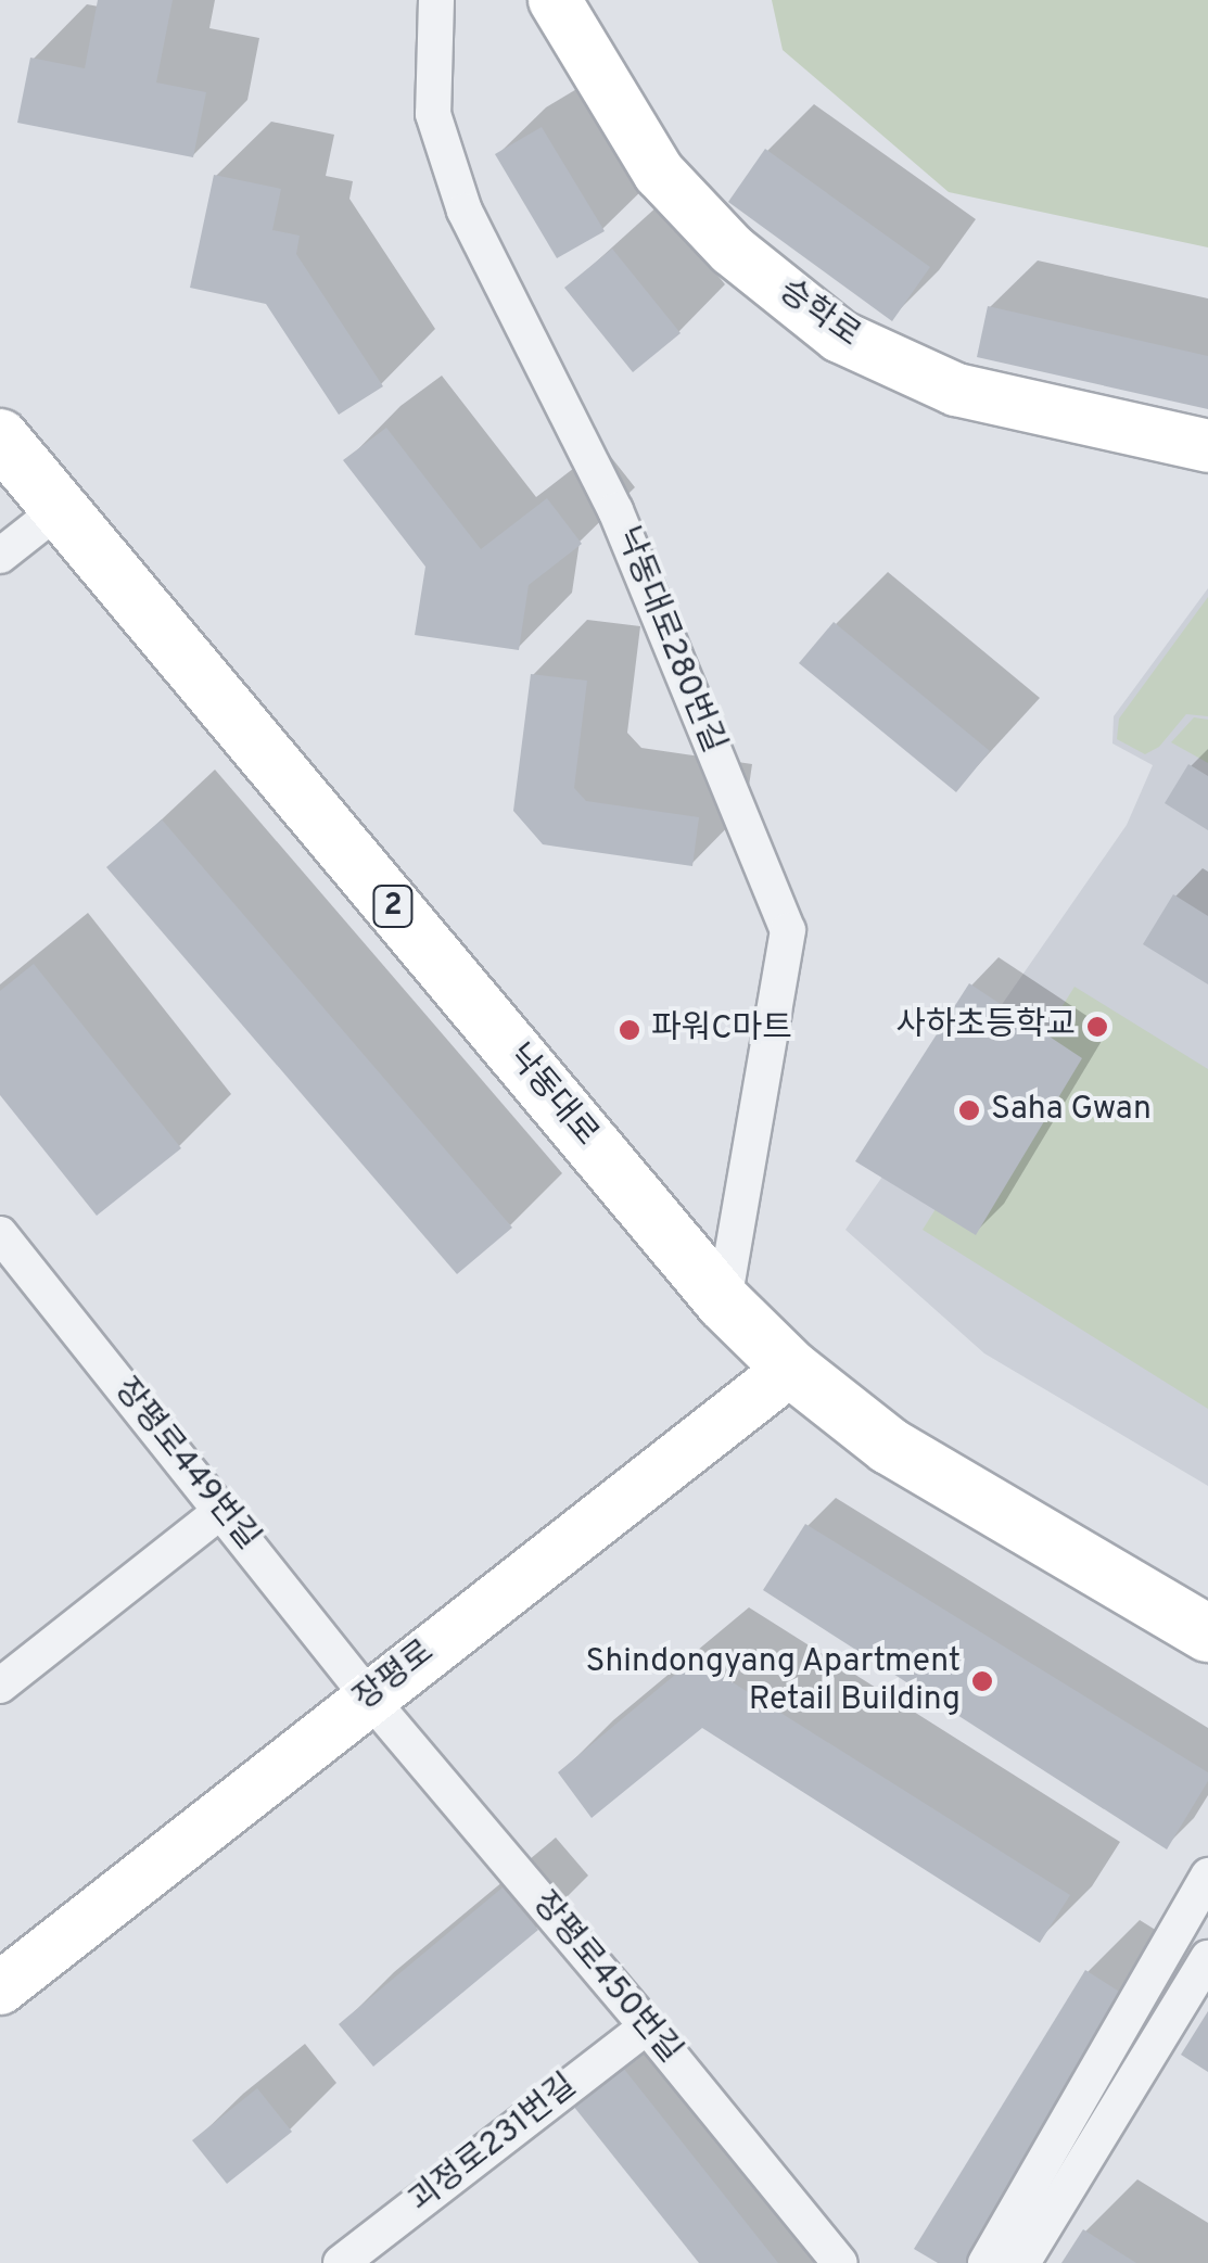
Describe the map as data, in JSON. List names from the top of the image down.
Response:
{
  "streets": {
    "main road": [
      "승학로",
      "2",
      "낙동대로",
      "장평로"
    ],
    "street": [
      "낙동대로280번길",
      "장평로449번길",
      "장평로450번길",
      "괴정로231번길"
    ]
  },
  "crossings": [
    ["낙동대로280번길", "낙동대로"],
    ["낙동대로", "장평로"],
    ["장평로449번길", "장평로"],
    ["장평로449번길", "장평로450번길"],
    ["장평로", "장평로450번길"],
    ["장평로450번길", "괴정로231번길"]
  ],
  "places": [
    "사하초등학교",
    "파워C마트",
    "Saha Gwan",
    "Shindongyang Apartment Retail Building"
  ]
}
